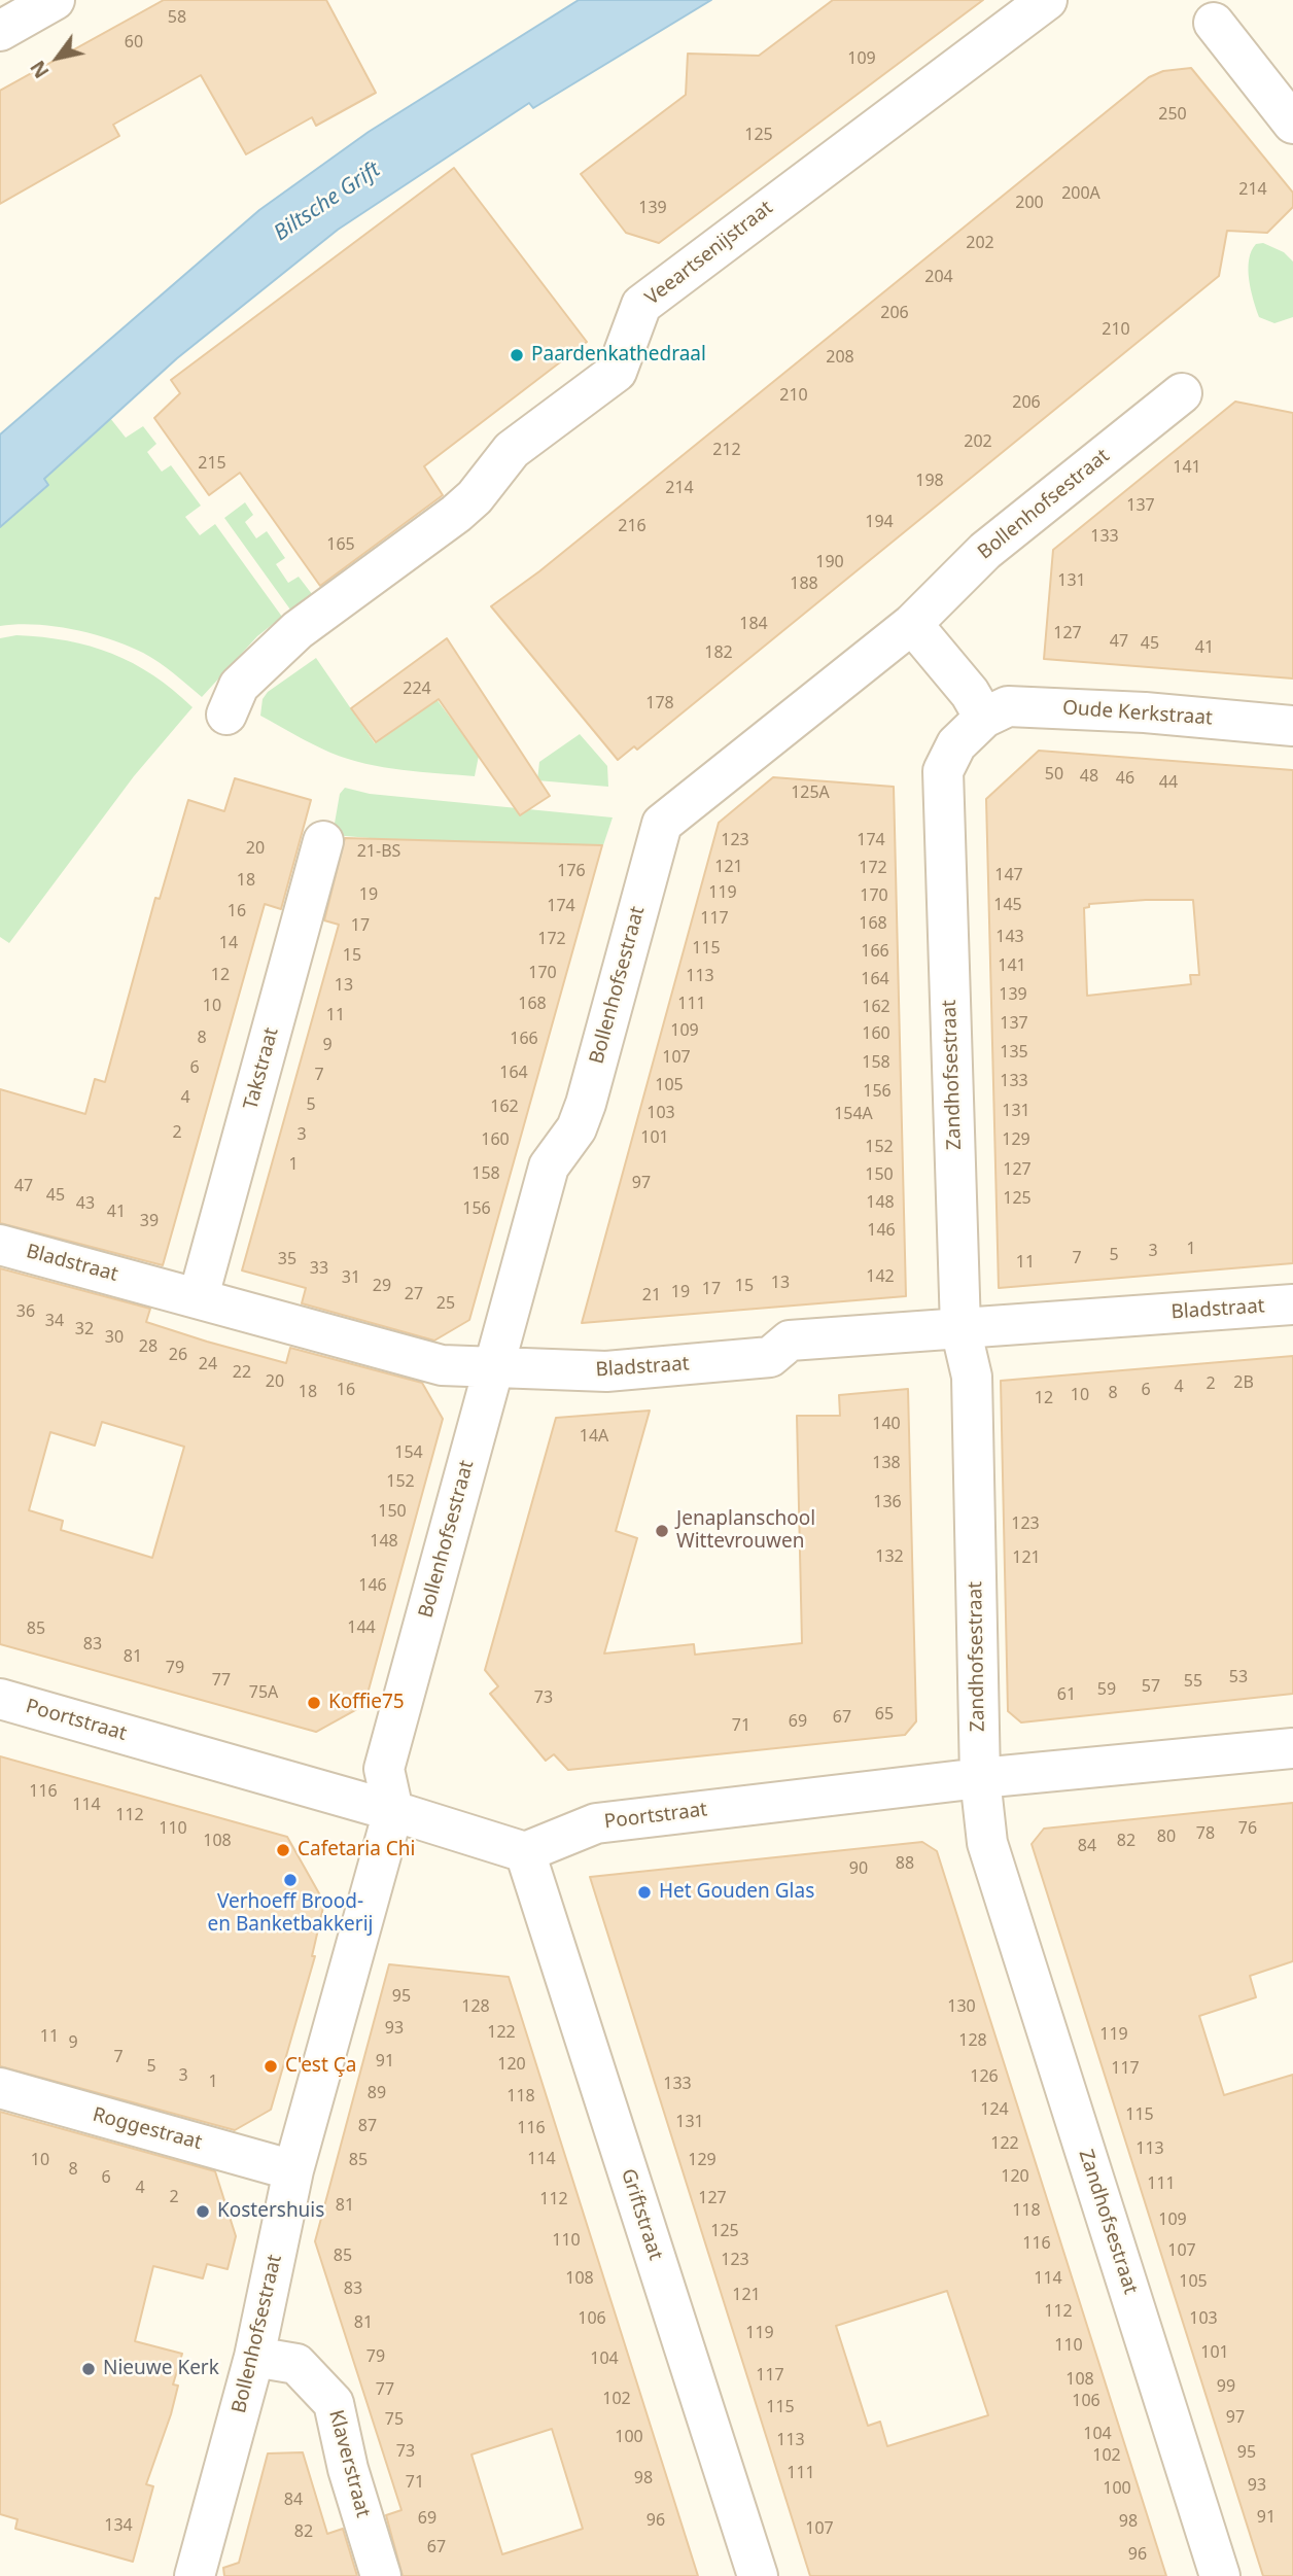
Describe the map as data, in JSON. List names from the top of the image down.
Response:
{
  "streets": {
    "street": [
      "Veeartsenijstraat",
      "Bollenhofsestraat",
      "Oude Kerkstraat",
      "Takstraat",
      "Zandhofsestraat",
      "Bladstraat",
      "Poortstraat",
      "Roggestraat",
      "Griftstraat",
      "Klaverstraat"
    ]
  },
  "crossings": [
    ["Bollenhofsestraat", "Bladstraat"],
    ["Bollenhofsestraat", "Poortstraat"],
    ["Bollenhofsestraat", "Roggestraat"],
    ["Bollenhofsestraat", "Klaverstraat"],
    ["Oude Kerkstraat", "Zandhofsestraat"],
    ["Takstraat", "Bladstraat"],
    ["Zandhofsestraat", "Bladstraat"],
    ["Zandhofsestraat", "Poortstraat"],
    ["Poortstraat", "Griftstraat"]
  ],
  "water": ["Biltsche Grift"],
  "places": [
    "Paardenkathedraal",
    "Jenaplanschool Wittevrouwen",
    "Koffie75",
    "Cafetaria Chi",
    "Verhoeff Brood- en Banketbakkerij",
    "Het Gouden Glas",
    "C'est Ça",
    "Kostershuis",
    "Nieuwe Kerk"
  ],
  "house_numbers": [
    "58",
    "60",
    "109",
    "250",
    "125",
    "214",
    "200A",
    "200",
    "139",
    "202",
    "204",
    "206",
    "210",
    "208",
    "210",
    "206",
    "202",
    "212",
    "215",
    "141",
    "198",
    "214",
    "137",
    "194",
    "216",
    "133",
    "165",
    "190",
    "131",
    "188",
    "184",
    "127",
    "47",
    "45",
    "41",
    "182",
    "224",
    "178",
    "50",
    "48",
    "46",
    "44",
    "125A",
    "123",
    "174",
    "20",
    "21-BS",
    "121",
    "172",
    "176",
    "147",
    "18",
    "119",
    "19",
    "170",
    "145",
    "174",
    "16",
    "117",
    "168",
    "17",
    "143",
    "172",
    "14",
    "115",
    "166",
    "15",
    "141",
    "170",
    "12",
    "113",
    "164",
    "13",
    "139",
    "168",
    "111",
    "10",
    "162",
    "11",
    "137",
    "109",
    "160",
    "8",
    "166",
    "9",
    "135",
    "107",
    "158",
    "6",
    "164",
    "7",
    "133",
    "105",
    "156",
    "4",
    "5",
    "162",
    "131",
    "103",
    "154A",
    "2",
    "3",
    "101",
    "160",
    "129",
    "152",
    "1",
    "127",
    "158",
    "150",
    "97",
    "47",
    "45",
    "125",
    "148",
    "43",
    "156",
    "41",
    "39",
    "146",
    "1",
    "3",
    "5",
    "7",
    "35",
    "11",
    "33",
    "142",
    "31",
    "13",
    "29",
    "15",
    "17",
    "19",
    "27",
    "21",
    "25",
    "36",
    "34",
    "32",
    "30",
    "28",
    "26",
    "24",
    "22",
    "20",
    "2B",
    "2",
    "4",
    "16",
    "6",
    "18",
    "8",
    "10",
    "12",
    "140",
    "14A",
    "154",
    "138",
    "152",
    "136",
    "150",
    "123",
    "148",
    "132",
    "121",
    "146",
    "144",
    "85",
    "83",
    "81",
    "79",
    "53",
    "77",
    "55",
    "57",
    "59",
    "75A",
    "61",
    "73",
    "65",
    "67",
    "69",
    "71",
    "116",
    "114",
    "112",
    "110",
    "76",
    "78",
    "80",
    "108",
    "82",
    "84",
    "88",
    "90",
    "95",
    "128",
    "130",
    "93",
    "122",
    "119",
    "11",
    "128",
    "9",
    "7",
    "91",
    "120",
    "5",
    "117",
    "3",
    "126",
    "1",
    "133",
    "89",
    "118",
    "124",
    "115",
    "131",
    "87",
    "116",
    "122",
    "113",
    "114",
    "10",
    "85",
    "129",
    "8",
    "120",
    "6",
    "111",
    "4",
    "2",
    "127",
    "112",
    "81",
    "118",
    "109",
    "125",
    "110",
    "116",
    "107",
    "85",
    "123",
    "108",
    "114",
    "105",
    "83",
    "121",
    "112",
    "106",
    "103",
    "81",
    "119",
    "110",
    "101",
    "79",
    "104",
    "117",
    "108",
    "99",
    "77",
    "102",
    "106",
    "115",
    "97",
    "75",
    "104",
    "100",
    "113",
    "73",
    "95",
    "102",
    "111",
    "98",
    "71",
    "93",
    "100",
    "84",
    "91",
    "69",
    "96",
    "98",
    "134",
    "107",
    "82",
    "67",
    "96"
  ],
  "north": "bottom left"
}
